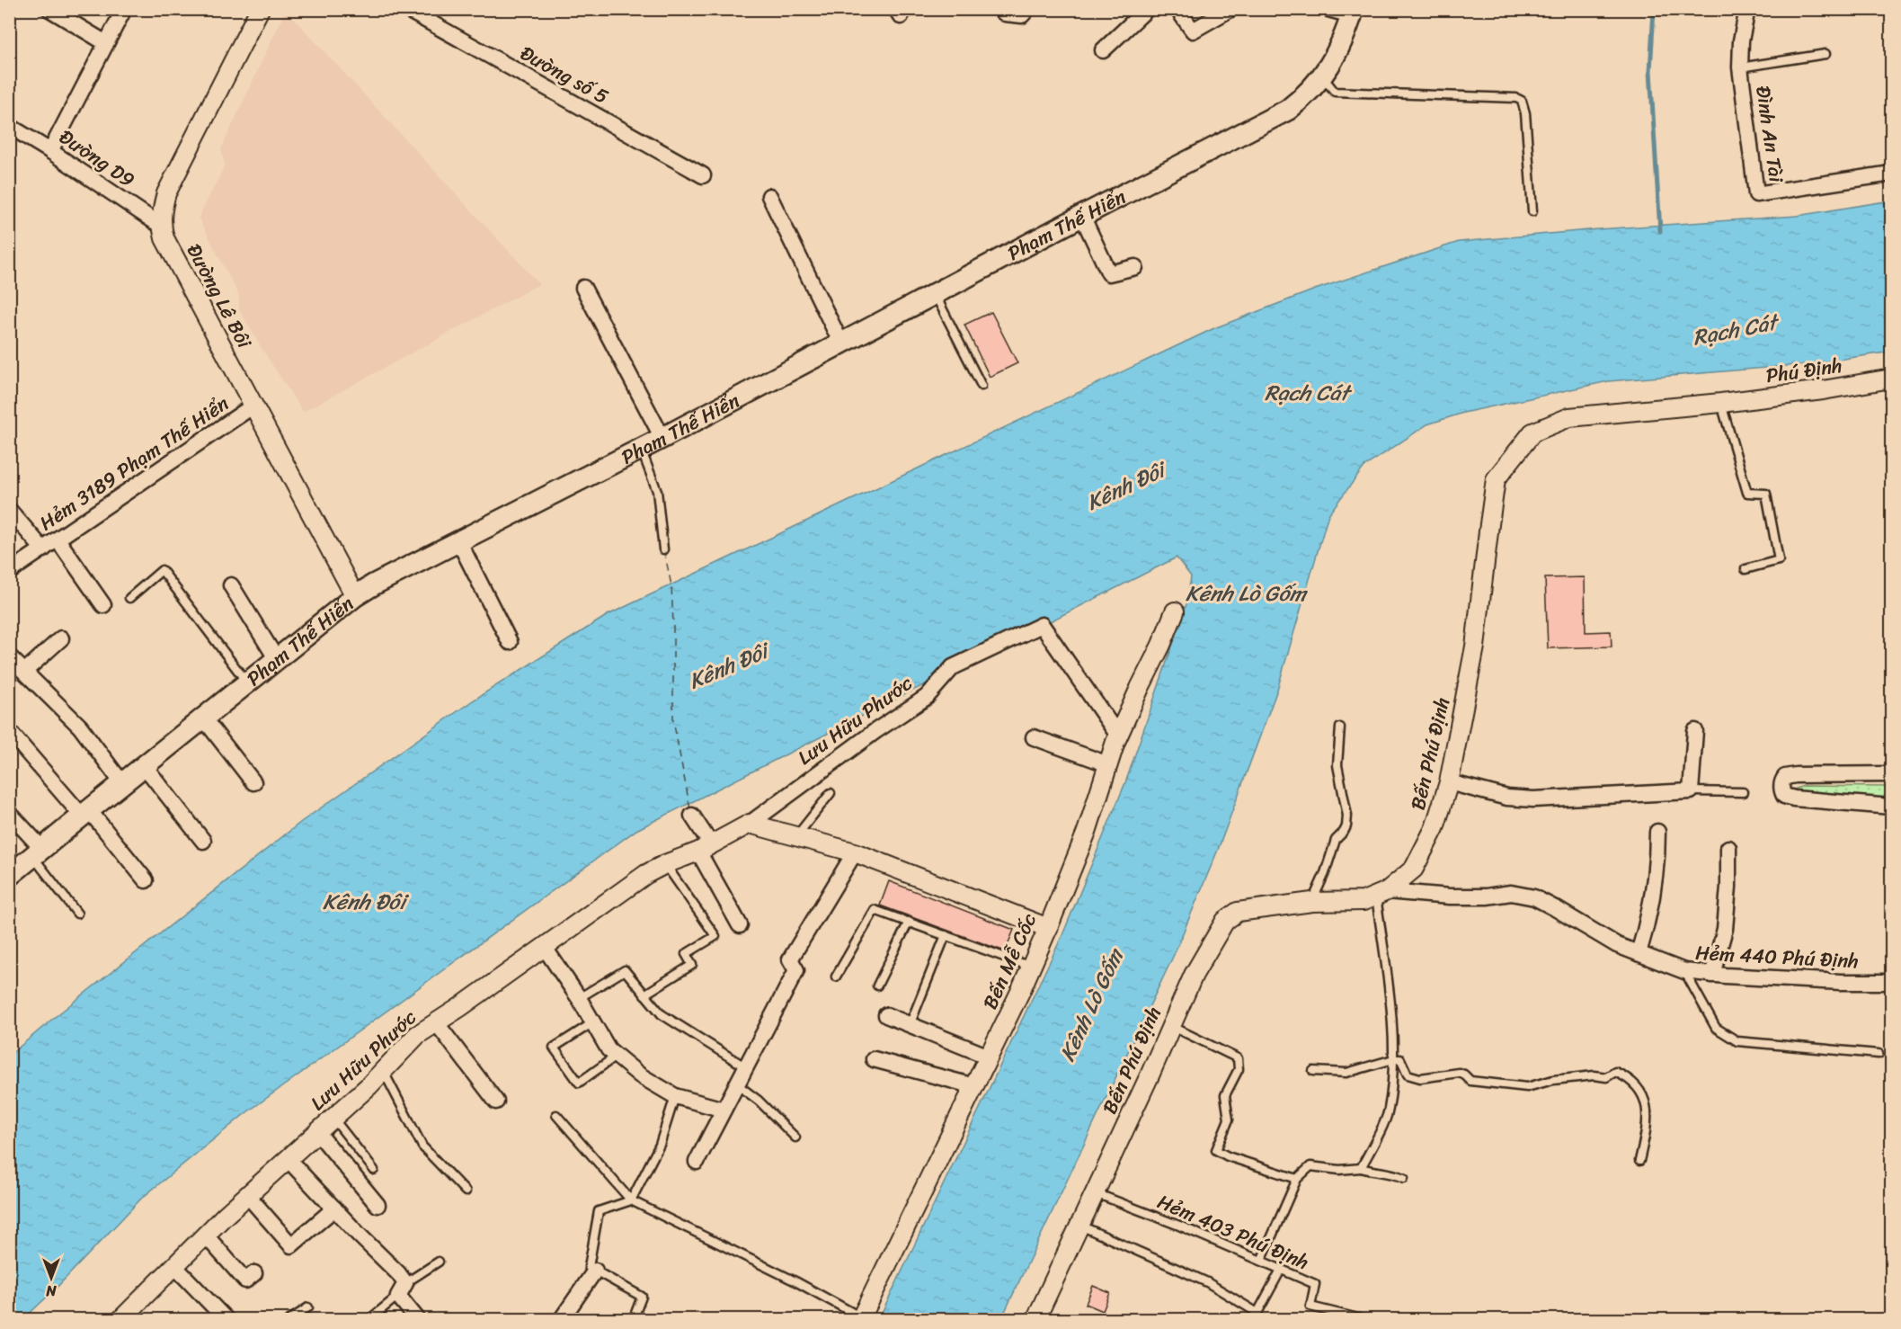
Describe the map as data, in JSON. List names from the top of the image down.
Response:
{
  "streets": {
    "main road": ["Phạm Thế Hiển"],
    "street": [
      "Đường số 5",
      "Đình An Tài",
      "Đường D9",
      "Đường Lê Bôi",
      "Phú Định",
      "Hẻm 3189 Phạm Thế Hiển",
      "Lưu Hữu Phước",
      "Bến Phú Định",
      "Hẻm 440 Phú Định",
      "Bến Mễ Cốc"
    ],
    "lane": ["Hẻm 403 Phú Định"]
  },
  "crossings": [
    ["Đường D9", "Đường Lê Bôi"],
    ["Phạm Thế Hiển", "Đường Lê Bôi"],
    ["Đường Lê Bôi", "Hẻm 3189 Phạm Thế Hiển"],
    ["Phú Định", "Bến Phú Định"],
    ["Lưu Hữu Phước", "Bến Mễ Cốc"],
    ["Bến Phú Định", "Hẻm 440 Phú Định"],
    ["Bến Phú Định", "Hẻm 403 Phú Định"]
  ],
  "water": ["Rạch Cát", "Kênh Đôi", "Kênh Lò Gốm"],
  "north": "bottom"
}
